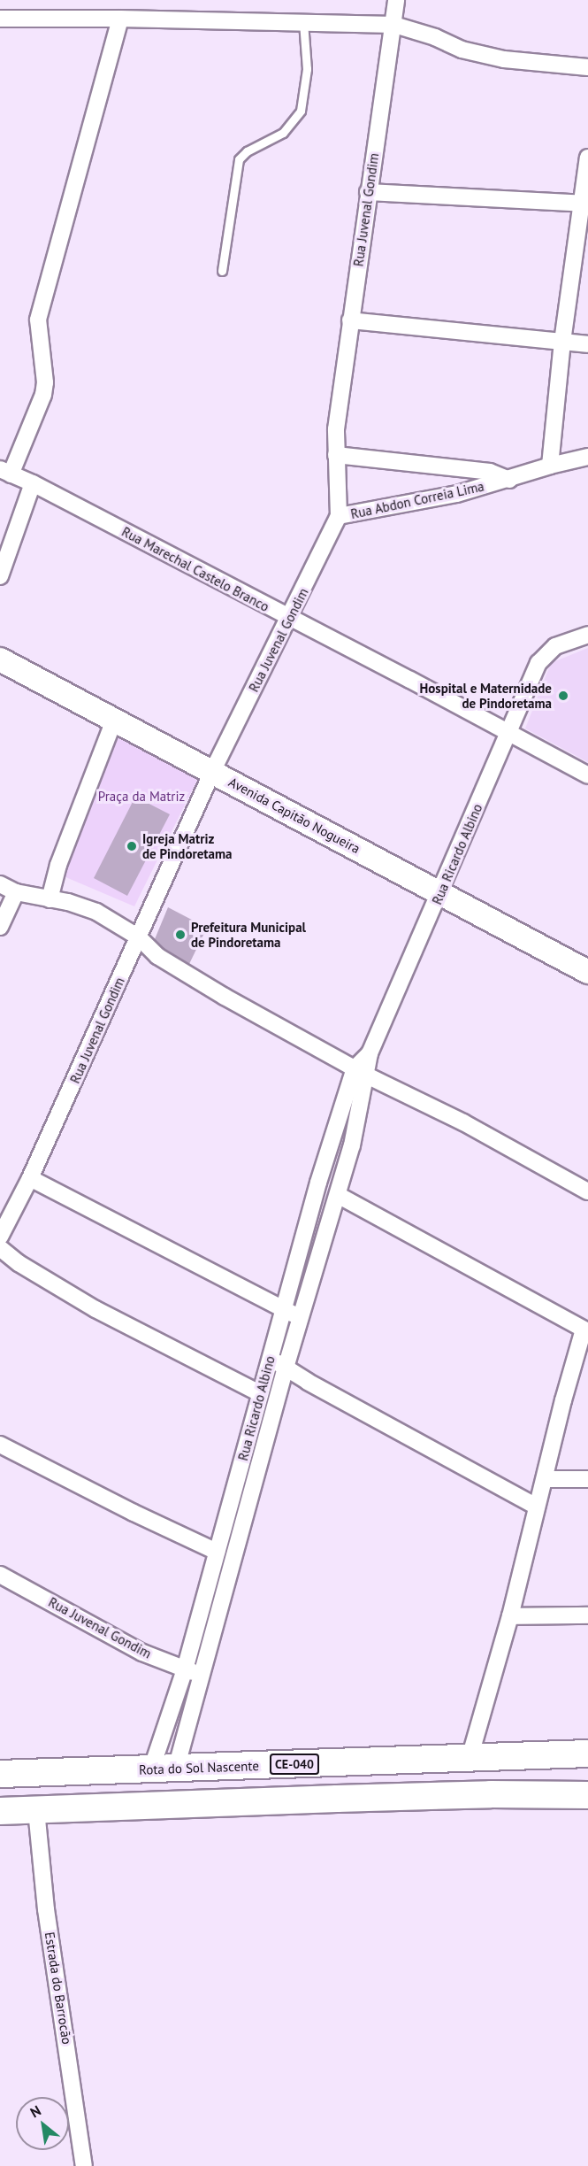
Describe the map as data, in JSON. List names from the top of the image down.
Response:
{
  "streets": {
    "highway": ["CE-040", "Rota do Sol Nascente"],
    "main road": ["Avenida Capitão Nogueira"],
    "street": [
      "Rua Juvenal Gondim",
      "Rua Abdon Correia Lima",
      "Rua Marechal Castelo Branco",
      "Rua Ricardo Albino",
      "Estrada do Barrocão"
    ]
  },
  "crossings": [
    ["Rua Juvenal Gondim", "Rua Abdon Correia Lima"],
    ["Rua Juvenal Gondim", "Rua Marechal Castelo Branco"],
    ["Rua Juvenal Gondim", "Avenida Capitão Nogueira"],
    ["Rua Juvenal Gondim", "Rua Ricardo Albino"],
    ["Rua Marechal Castelo Branco", "Rua Ricardo Albino"],
    ["Avenida Capitão Nogueira", "Rua Ricardo Albino"],
    ["Rua Ricardo Albino", "Rota do Sol Nascente"]
  ],
  "parks": ["Praça da Matriz"],
  "places": ["Hospital e Maternidade de Pindoretama", "Igreja Matriz de Pindoretama", "Prefeitura Municipal de Pindoretama"],
  "north": "top left"
}
